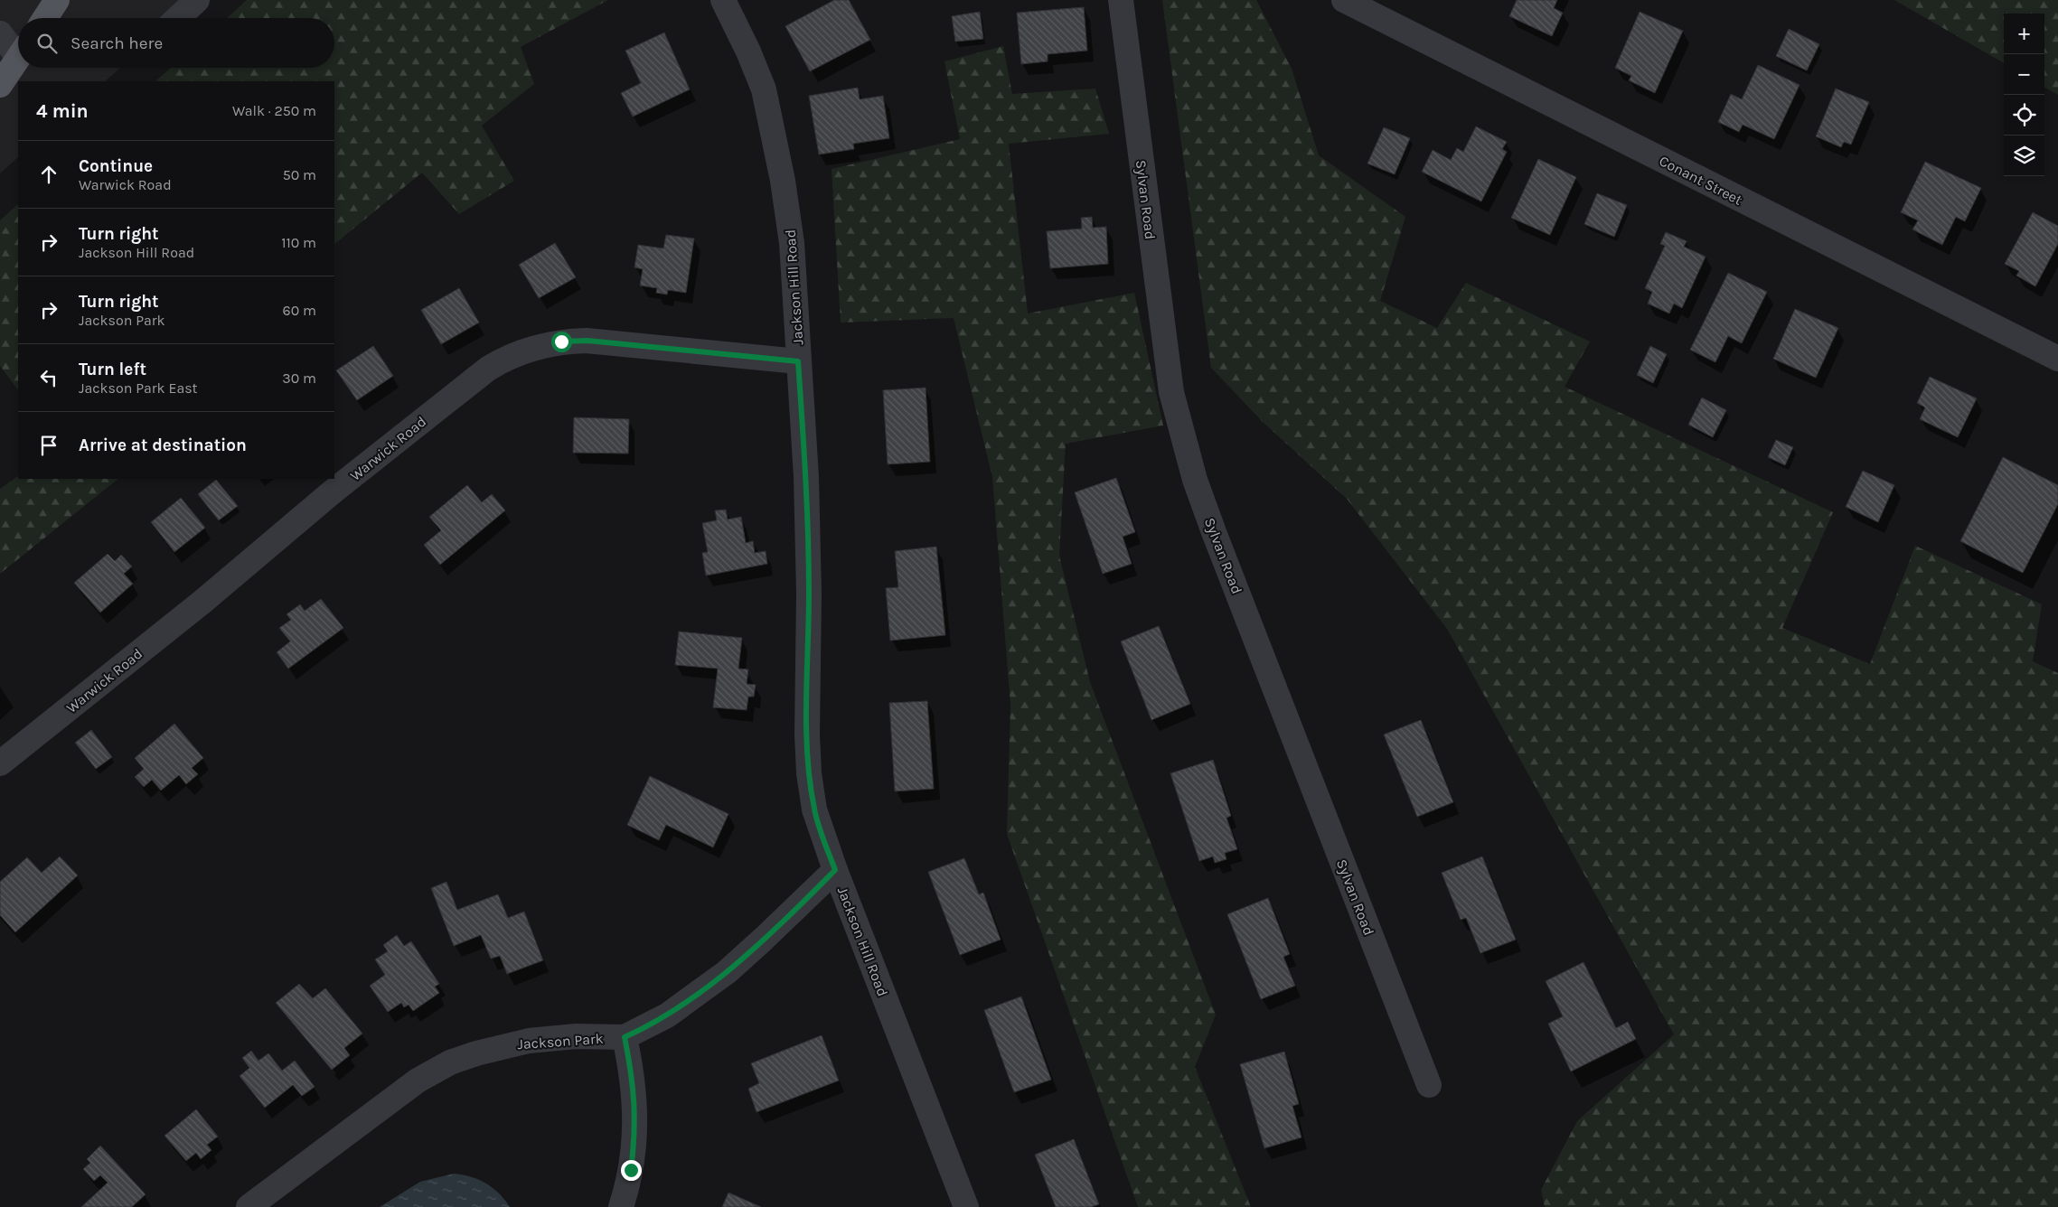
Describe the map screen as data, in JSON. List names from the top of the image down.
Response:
{
  "streets": {
    "street": [
      "Conant Street",
      "Sylvan Road",
      "Jackson Hill Road",
      "Warwick Road",
      "Jackson Park"
    ]
  },
  "crossings": [
    ["Jackson Hill Road", "Warwick Road"],
    ["Jackson Hill Road", "Jackson Park"]
  ],
  "page": {
    "map_buttons": ["+", "−"],
    "search": "Search here",
    "heading": ["4 min", "Walk · 250 m"],
    "list": [
      ["Continue", "Warwick Road", "50 m"],
      ["Turn right", "Jackson Hill Road", "110 m"],
      ["Turn right", "Jackson Park", "60 m"],
      ["Turn left", "Jackson Park East", "30 m"],
      "Arrive at destination"
    ]
  }
}
